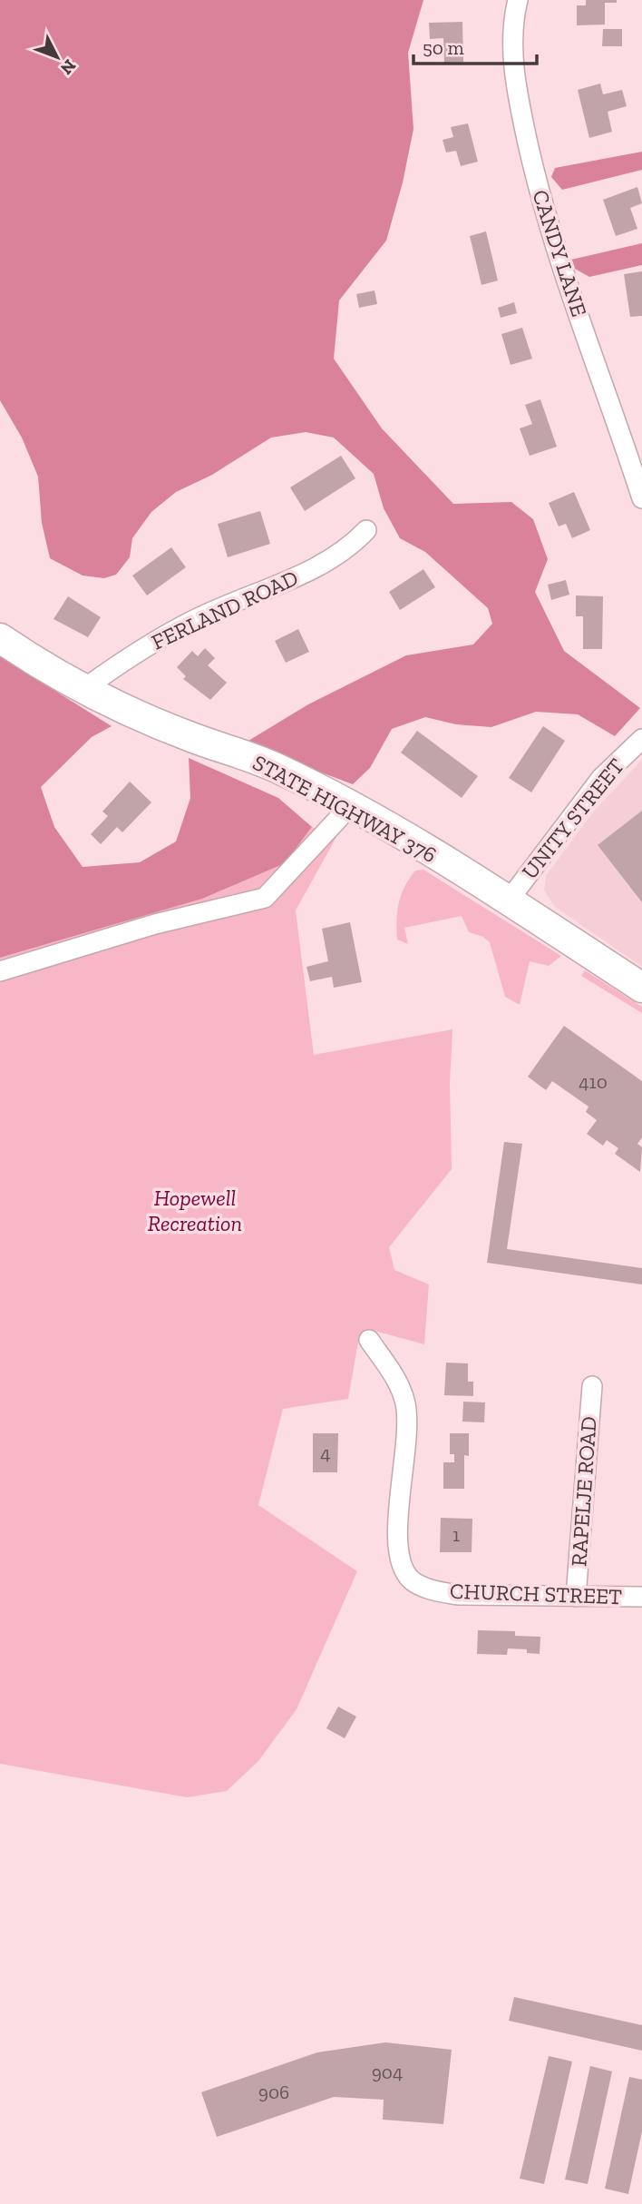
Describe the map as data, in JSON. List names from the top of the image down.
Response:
{
  "streets": {
    "main road": ["STATE HIGHWAY 376"],
    "street": [
      "CANDY LANE",
      "FERLAND ROAD",
      "UNITY STREET",
      "RAPELJE ROAD",
      "CHURCH STREET"
    ]
  },
  "crossings": [
    ["FERLAND ROAD", "STATE HIGHWAY 376"],
    ["STATE HIGHWAY 376", "UNITY STREET"],
    ["RAPELJE ROAD", "CHURCH STREET"]
  ],
  "parks": ["Hopewell Recreation"],
  "house_numbers": [
    "410",
    "4",
    "1",
    "904",
    "906"
  ],
  "scale_bar": "50 m",
  "north": "bottom right"
}
